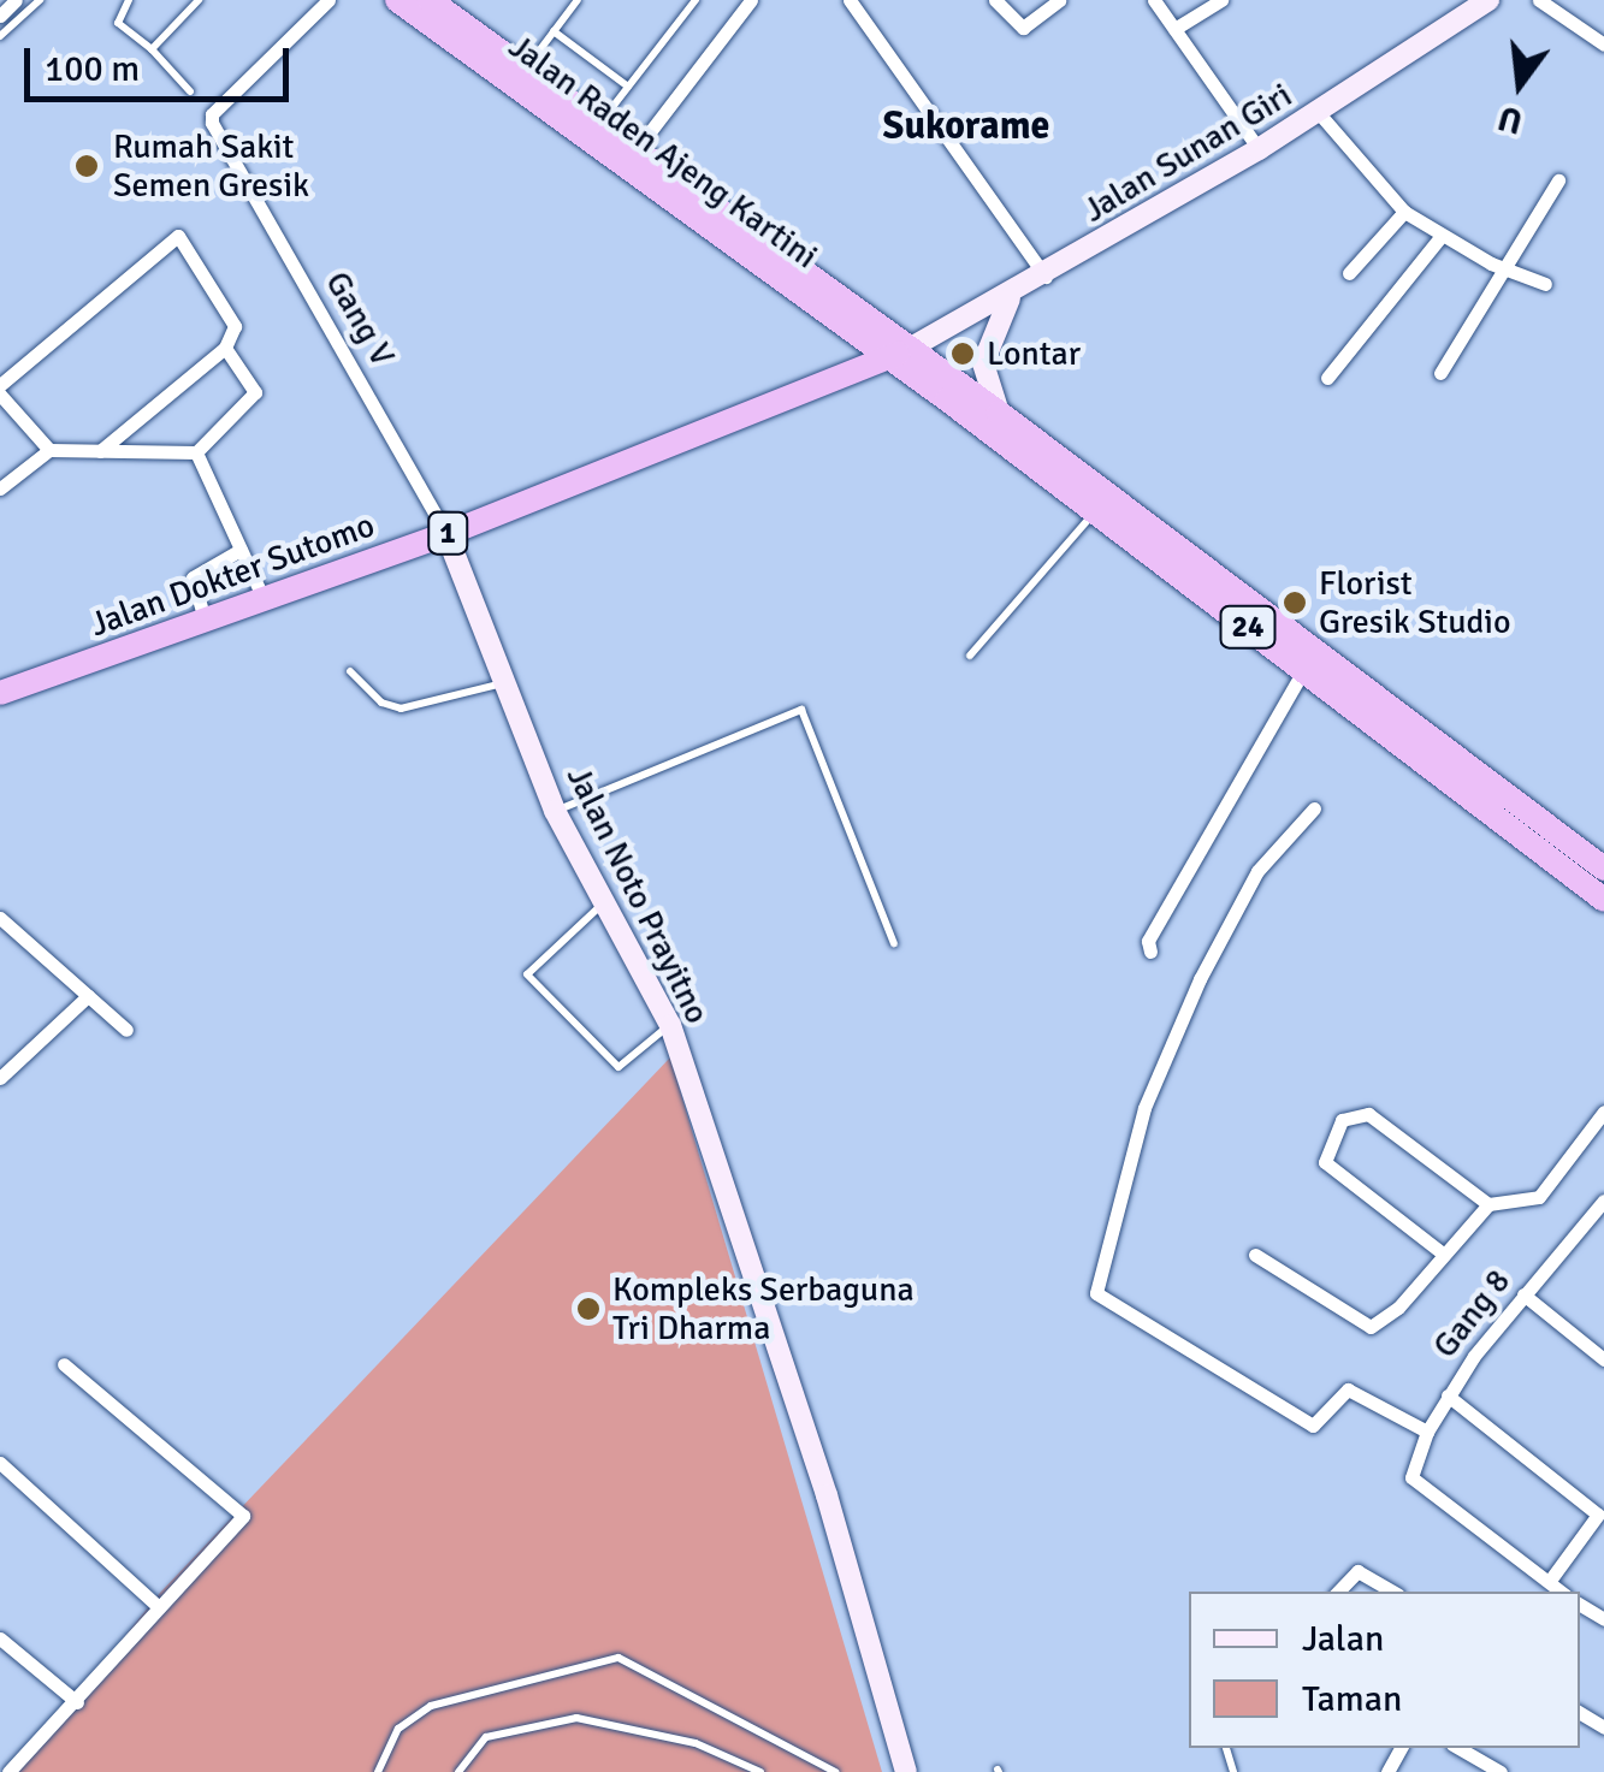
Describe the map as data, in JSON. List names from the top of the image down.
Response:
{
  "streets": {
    "highway": [
      "Jalan Raden Ajeng Kartini",
      "1",
      "Jalan Dokter Sutomo",
      "24"
    ],
    "street": [
      "Jalan Sunan Giri",
      "Gang V",
      "Jalan Noto Prayitno",
      "Gang 8"
    ]
  },
  "crossings": [
    ["Jalan Raden Ajeng Kartini", "Jalan Sunan Giri"],
    ["Jalan Raden Ajeng Kartini", "Jalan Dokter Sutomo"],
    ["Jalan Raden Ajeng Kartini", "24"],
    ["Jalan Sunan Giri", "Jalan Dokter Sutomo"],
    ["Jalan Sunan Giri", "24"],
    ["Gang V", "Jalan Dokter Sutomo"],
    ["Gang V", "Jalan Noto Prayitno"],
    ["Jalan Dokter Sutomo", "24"],
    ["Jalan Dokter Sutomo", "Jalan Noto Prayitno"]
  ],
  "districts": ["Sukorame"],
  "places": [
    "Rumah Sakit Semen Gresik",
    "Lontar",
    "Florist Gresik Studio",
    "Kompleks Serbaguna Tri Dharma"
  ],
  "legend": ["Jalan", "Taman"],
  "scale_bar": "100 m",
  "north": "bottom"
}
